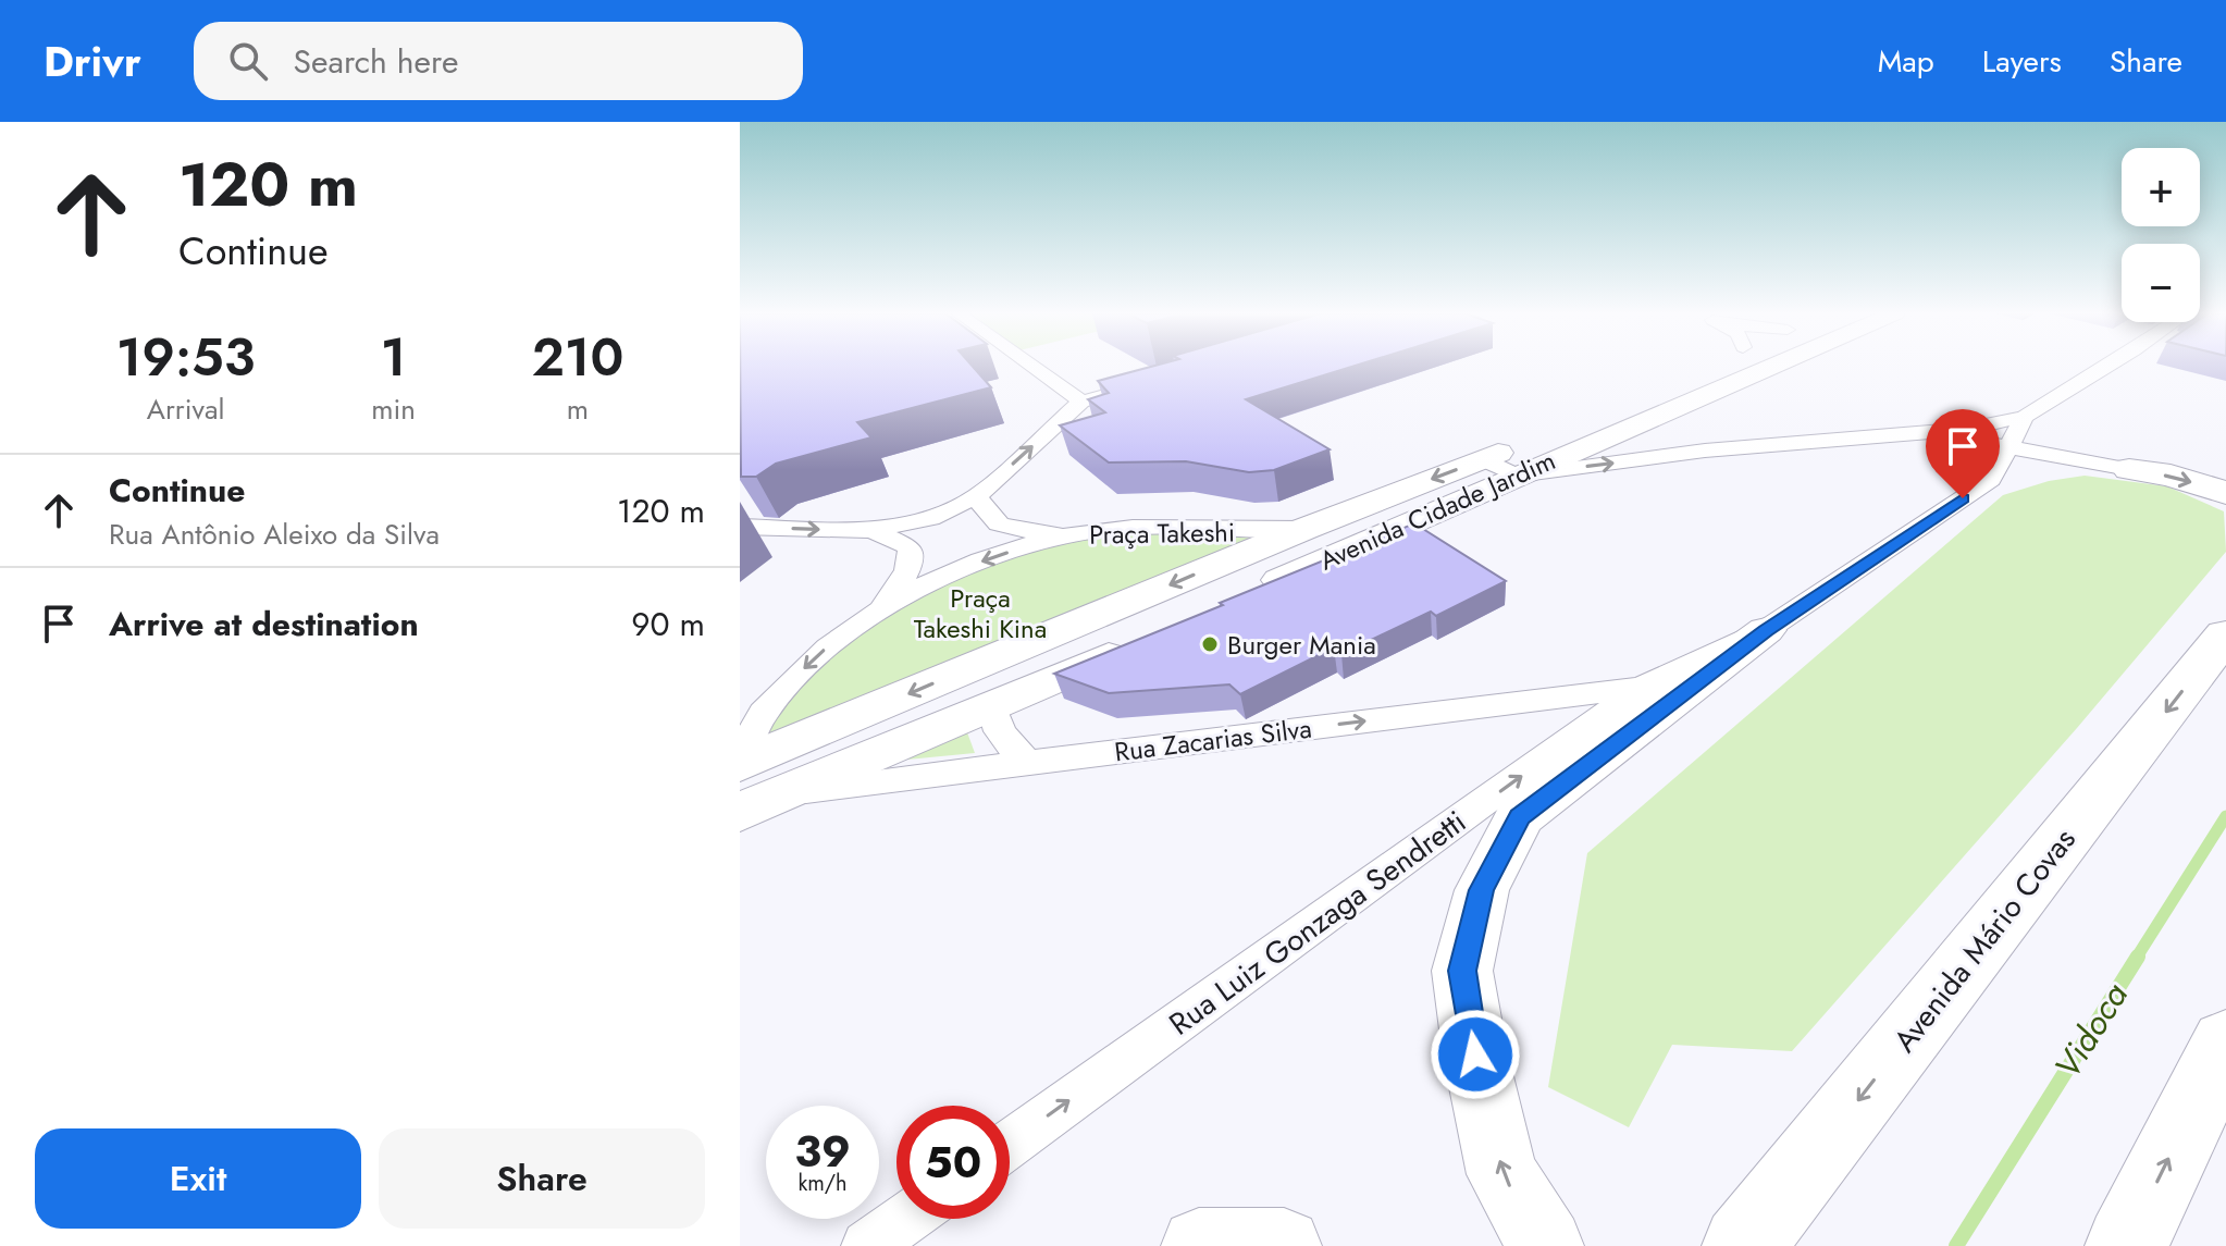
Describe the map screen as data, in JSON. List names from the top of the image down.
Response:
{
  "streets": {
    "highway": ["Avenida Mário Covas"],
    "main road": ["Avenida Cidade Jardim"],
    "street": ["Praça Takeshi", "Rua Zacarias Silva", "Rua Luiz Gonzaga Sendretti"]
  },
  "crossings": [
    ["Avenida Cidade Jardim", "Praça Takeshi"],
    ["Rua Zacarias Silva", "Rua Luiz Gonzaga Sendretti"]
  ],
  "one_way": ["Rua Zacarias Silva", "Rua Luiz Gonzaga Sendretti", "Avenida Mário Covas"],
  "water": ["Vidoca"],
  "parks": ["Praça Takeshi Kina"],
  "places": ["Burger Mania"],
  "page": {
    "header": "Drivr",
    "search": "Search here",
    "nav": ["Map", "Layers", "Share"],
    "turn": ["120 m", "Continue"],
    "map_buttons": ["+", "−"],
    "eta": [
      "19:53",
      "Arrival",
      "1",
      "min",
      "210",
      "m"
    ],
    "list": [
      {
        "name": "Continue",
        "note": "Rua Antônio Aleixo da Silva",
        "value": "120 m"
      },
      {
        "name": "Arrive at destination",
        "value": "90 m"
      }
    ],
    "speed": "39 km/h",
    "limit": "50",
    "buttons": ["Exit", "Share"]
  }
}
